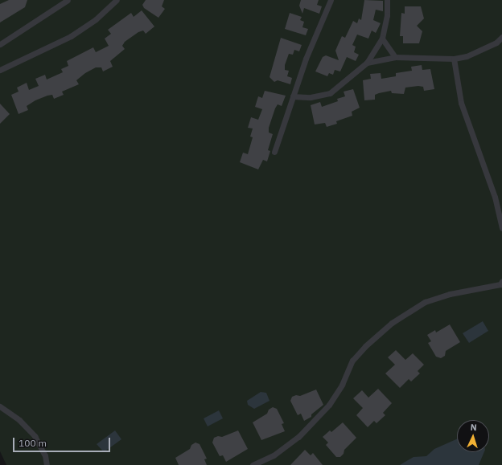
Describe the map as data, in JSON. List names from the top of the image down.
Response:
{
  "scale_bar": "100 m",
  "north": "top"
}
